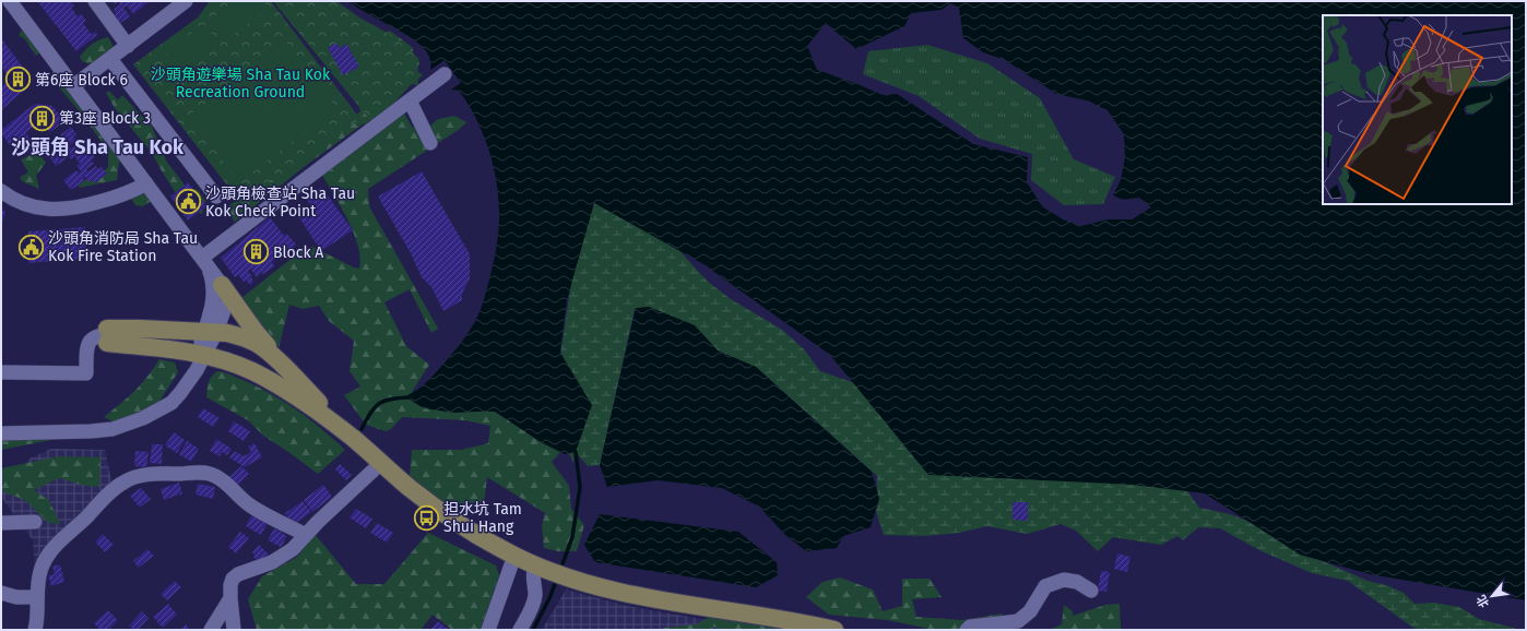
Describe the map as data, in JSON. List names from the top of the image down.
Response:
{
  "districts": ["沙頭角 Sha Tau Kok"],
  "parks": ["沙頭角遊樂場 Sha Tau Kok Recreation Ground"],
  "places": {
    "building": ["第6座 Block 6", "第3座 Block 3", "Block A"],
    "public building": ["沙頭角檢查站 Sha Tau Kok Check Point", "沙頭角消防局 Sha Tau Kok Fire Station"],
    "bus stop": ["担水坑 Tam Shui Hang"]
  },
  "north": "bottom left"
}
